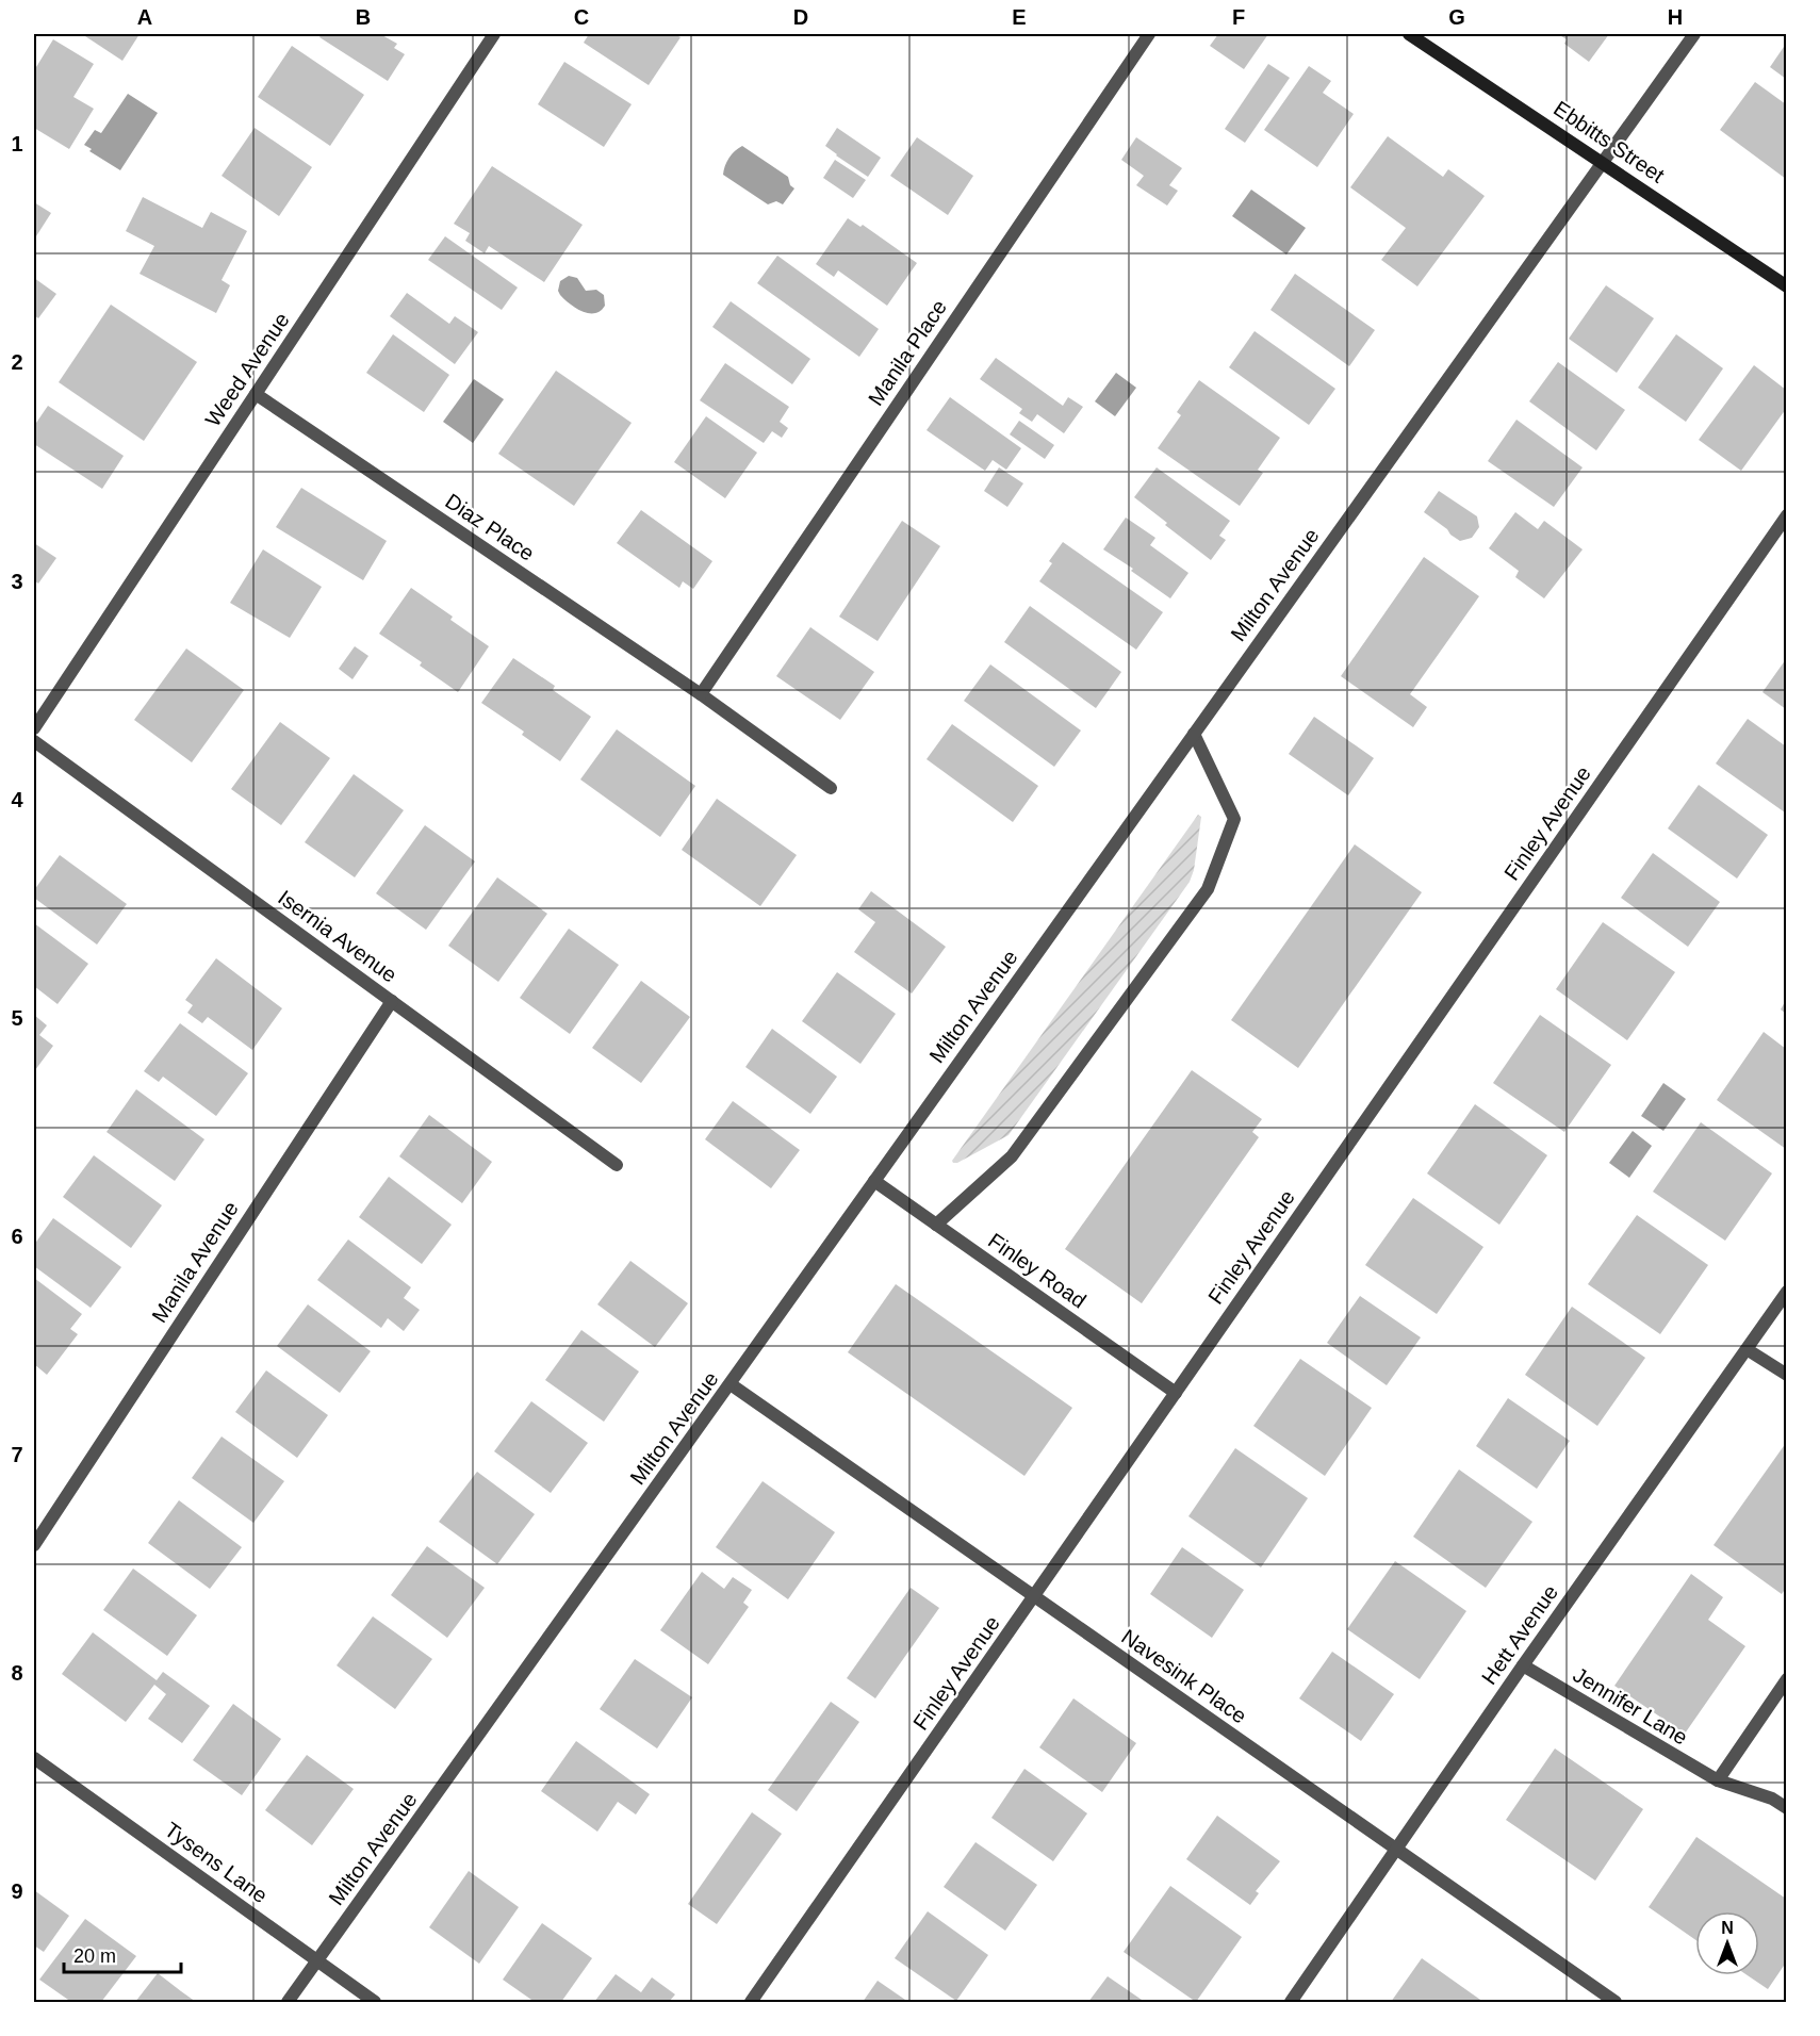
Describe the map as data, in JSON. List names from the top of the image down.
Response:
{
  "streets": {
    "street": [
      "Ebbitts Street",
      "Manila Place",
      "Weed Avenue",
      "Diaz Place",
      "Milton Avenue",
      "Finley Avenue",
      "Isernia Avenue",
      "Manila Avenue",
      "Finley Road",
      "Hett Avenue",
      "Navesink Place",
      "Jennifer Lane",
      "Tysens Lane"
    ]
  },
  "crossings": [
    ["Ebbitts Street", "Milton Avenue"],
    ["Manila Place", "Diaz Place"],
    ["Weed Avenue", "Diaz Place"],
    ["Milton Avenue", "Finley Road"],
    ["Milton Avenue", "Navesink Place"],
    ["Milton Avenue", "Tysens Lane"],
    ["Finley Avenue", "Finley Road"],
    ["Finley Avenue", "Navesink Place"],
    ["Isernia Avenue", "Manila Avenue"],
    ["Hett Avenue", "Navesink Place"],
    ["Hett Avenue", "Jennifer Lane"]
  ],
  "scale_bar": "20 m",
  "north": "top",
  "grid": {
    "columns": [
      "A",
      "B",
      "C",
      "D",
      "E",
      "F",
      "G",
      "H"
    ],
    "rows": [
      "1",
      "2",
      "3",
      "4",
      "5",
      "6",
      "7",
      "8",
      "9"
    ]
  }
}
